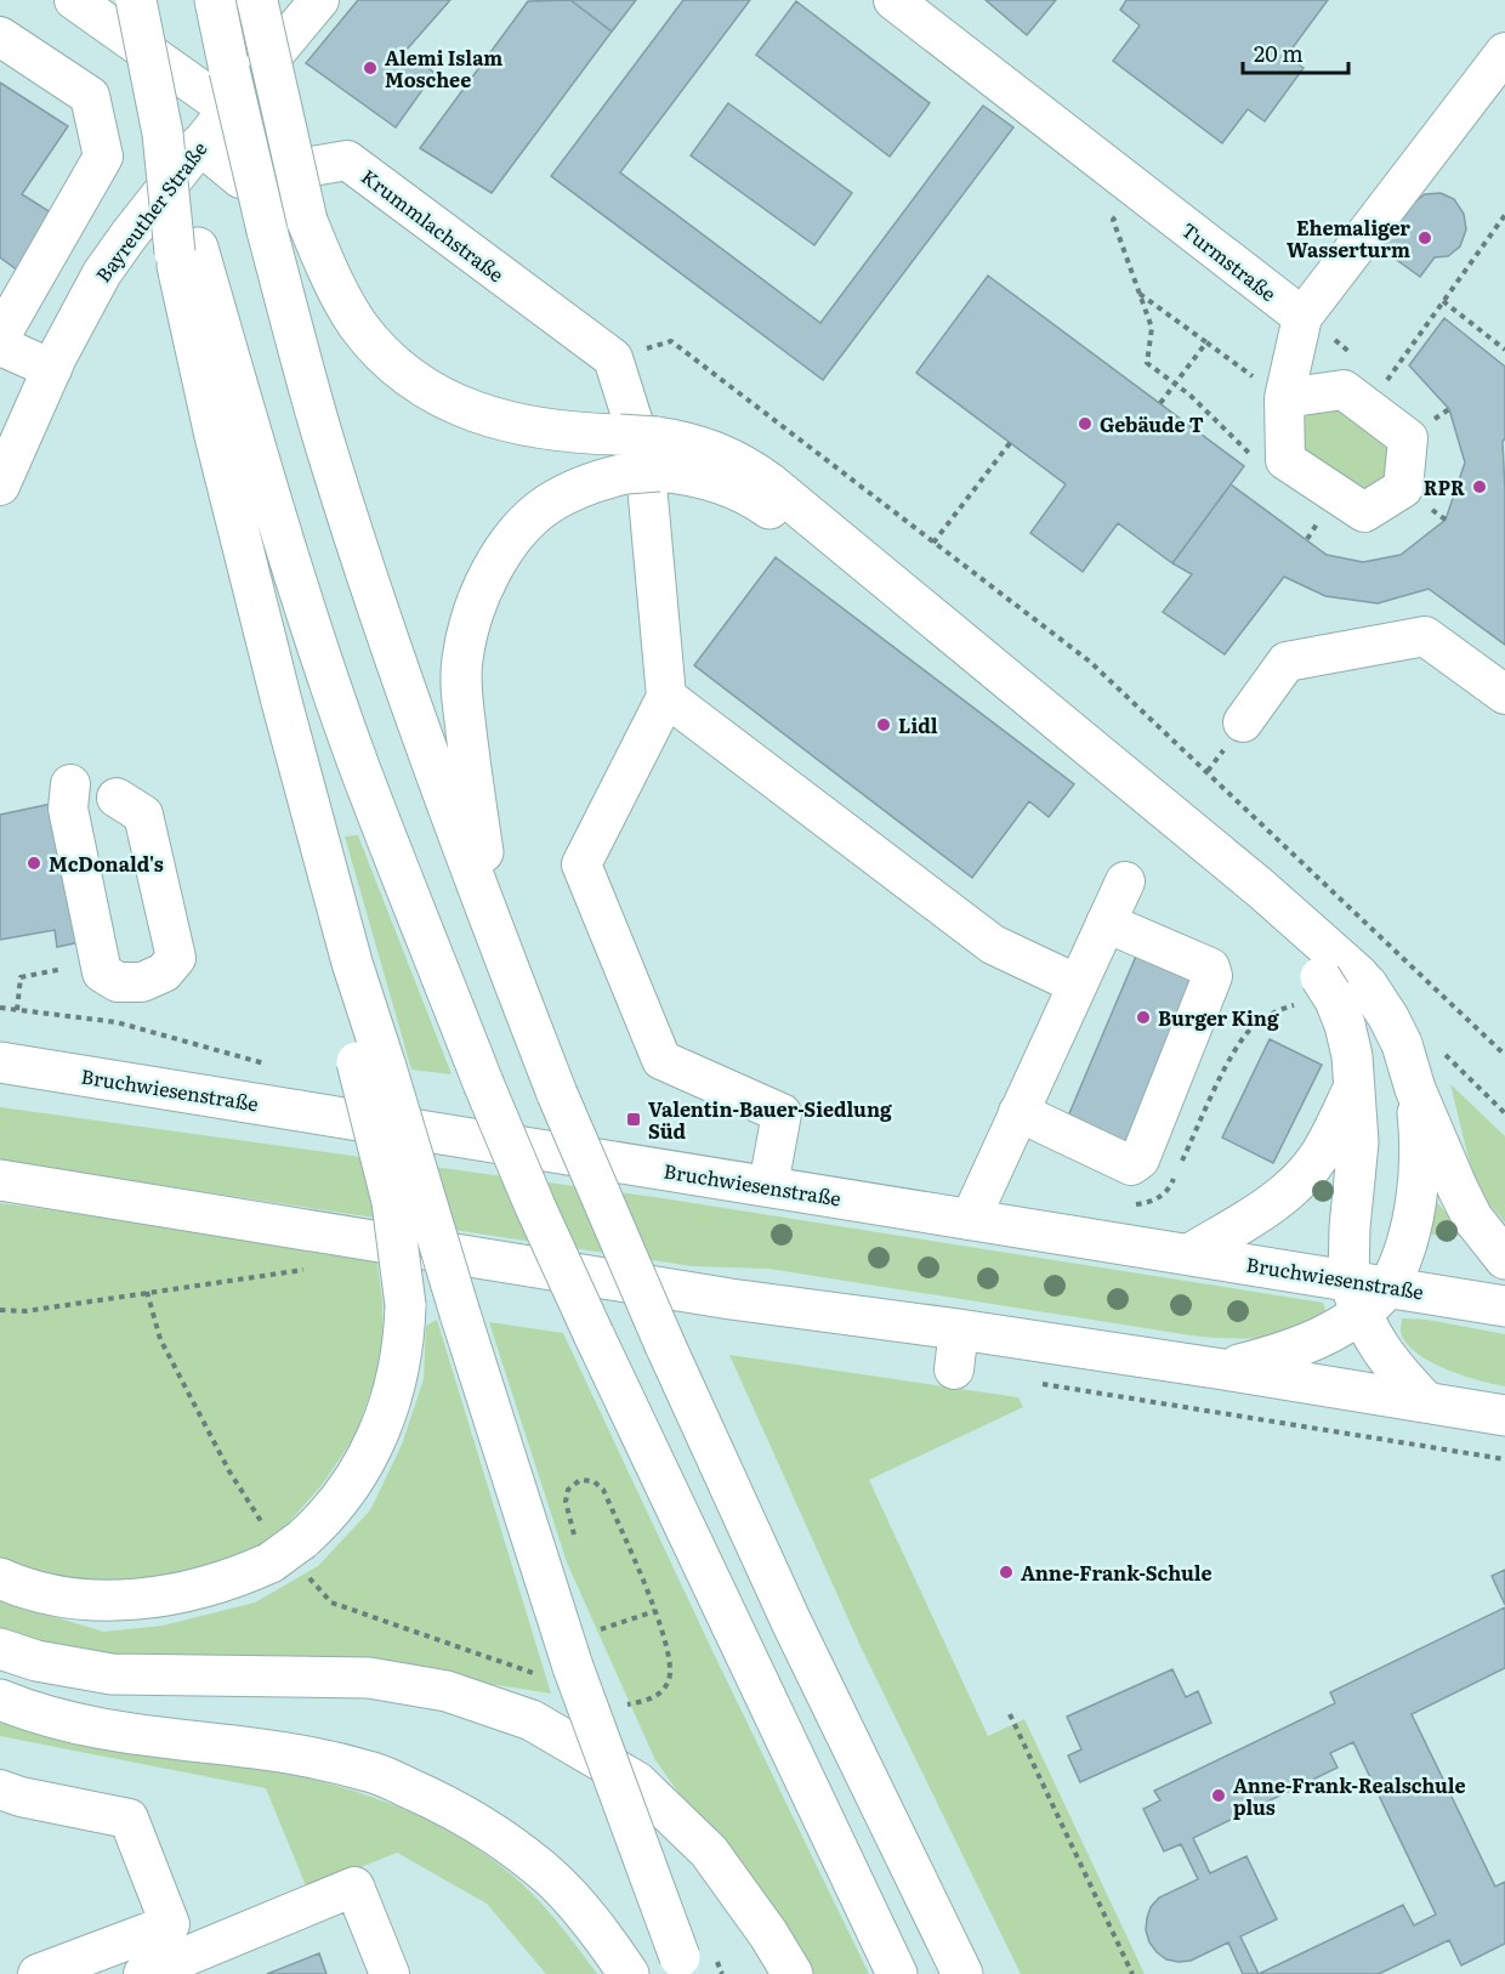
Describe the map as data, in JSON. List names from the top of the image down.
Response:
{
  "streets": {
    "main road": ["Bruchwiesenstraße"],
    "street": ["Bayreuther Straße", "Krummlachstraße", "Turmstraße"]
  },
  "crossings": [
    ["Bayreuther Straße", "Krummlachstraße"]
  ],
  "places": {
    "other": [
      "Alemi Islam Moschee",
      "Ehemaliger Wasserturm",
      "Gebäude T",
      "RPR",
      "Lidl",
      "McDonald's",
      "Burger King",
      "Anne-Frank-Schule",
      "Anne-Frank-Realschule plus"
    ],
    "transit": ["Valentin-Bauer-Siedlung Süd"]
  },
  "scale_bar": "20 m"
}
